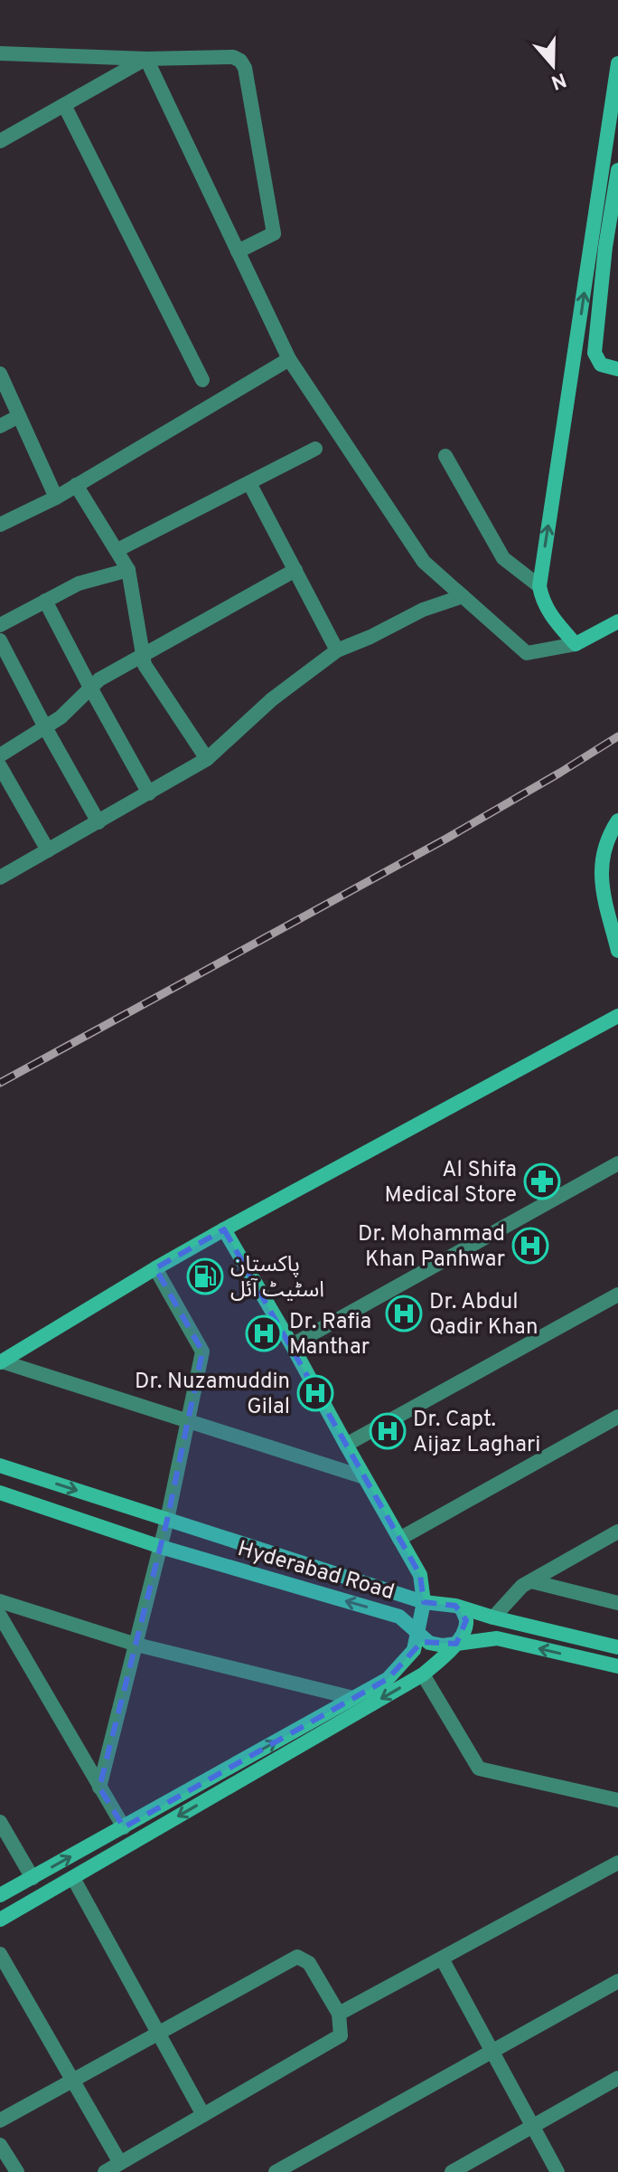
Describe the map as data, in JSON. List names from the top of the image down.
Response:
{
  "streets": {
    "main road": ["Hyderabad Road"]
  },
  "places": {
    "pharmacy": ["Al Shifa Medical Store"],
    "hospital": [
      "Dr. Mohammad Khan Panhwar",
      "Dr. Abdul Qadir Khan",
      "Dr. Rafia Manthar",
      "Dr. Nuzamuddin Gilal",
      "Dr. Capt. Aijaz Laghari"
    ],
    "fuel station": ["پاکستان اسٹیٹ آئل"]
  },
  "north": "bottom"
}
